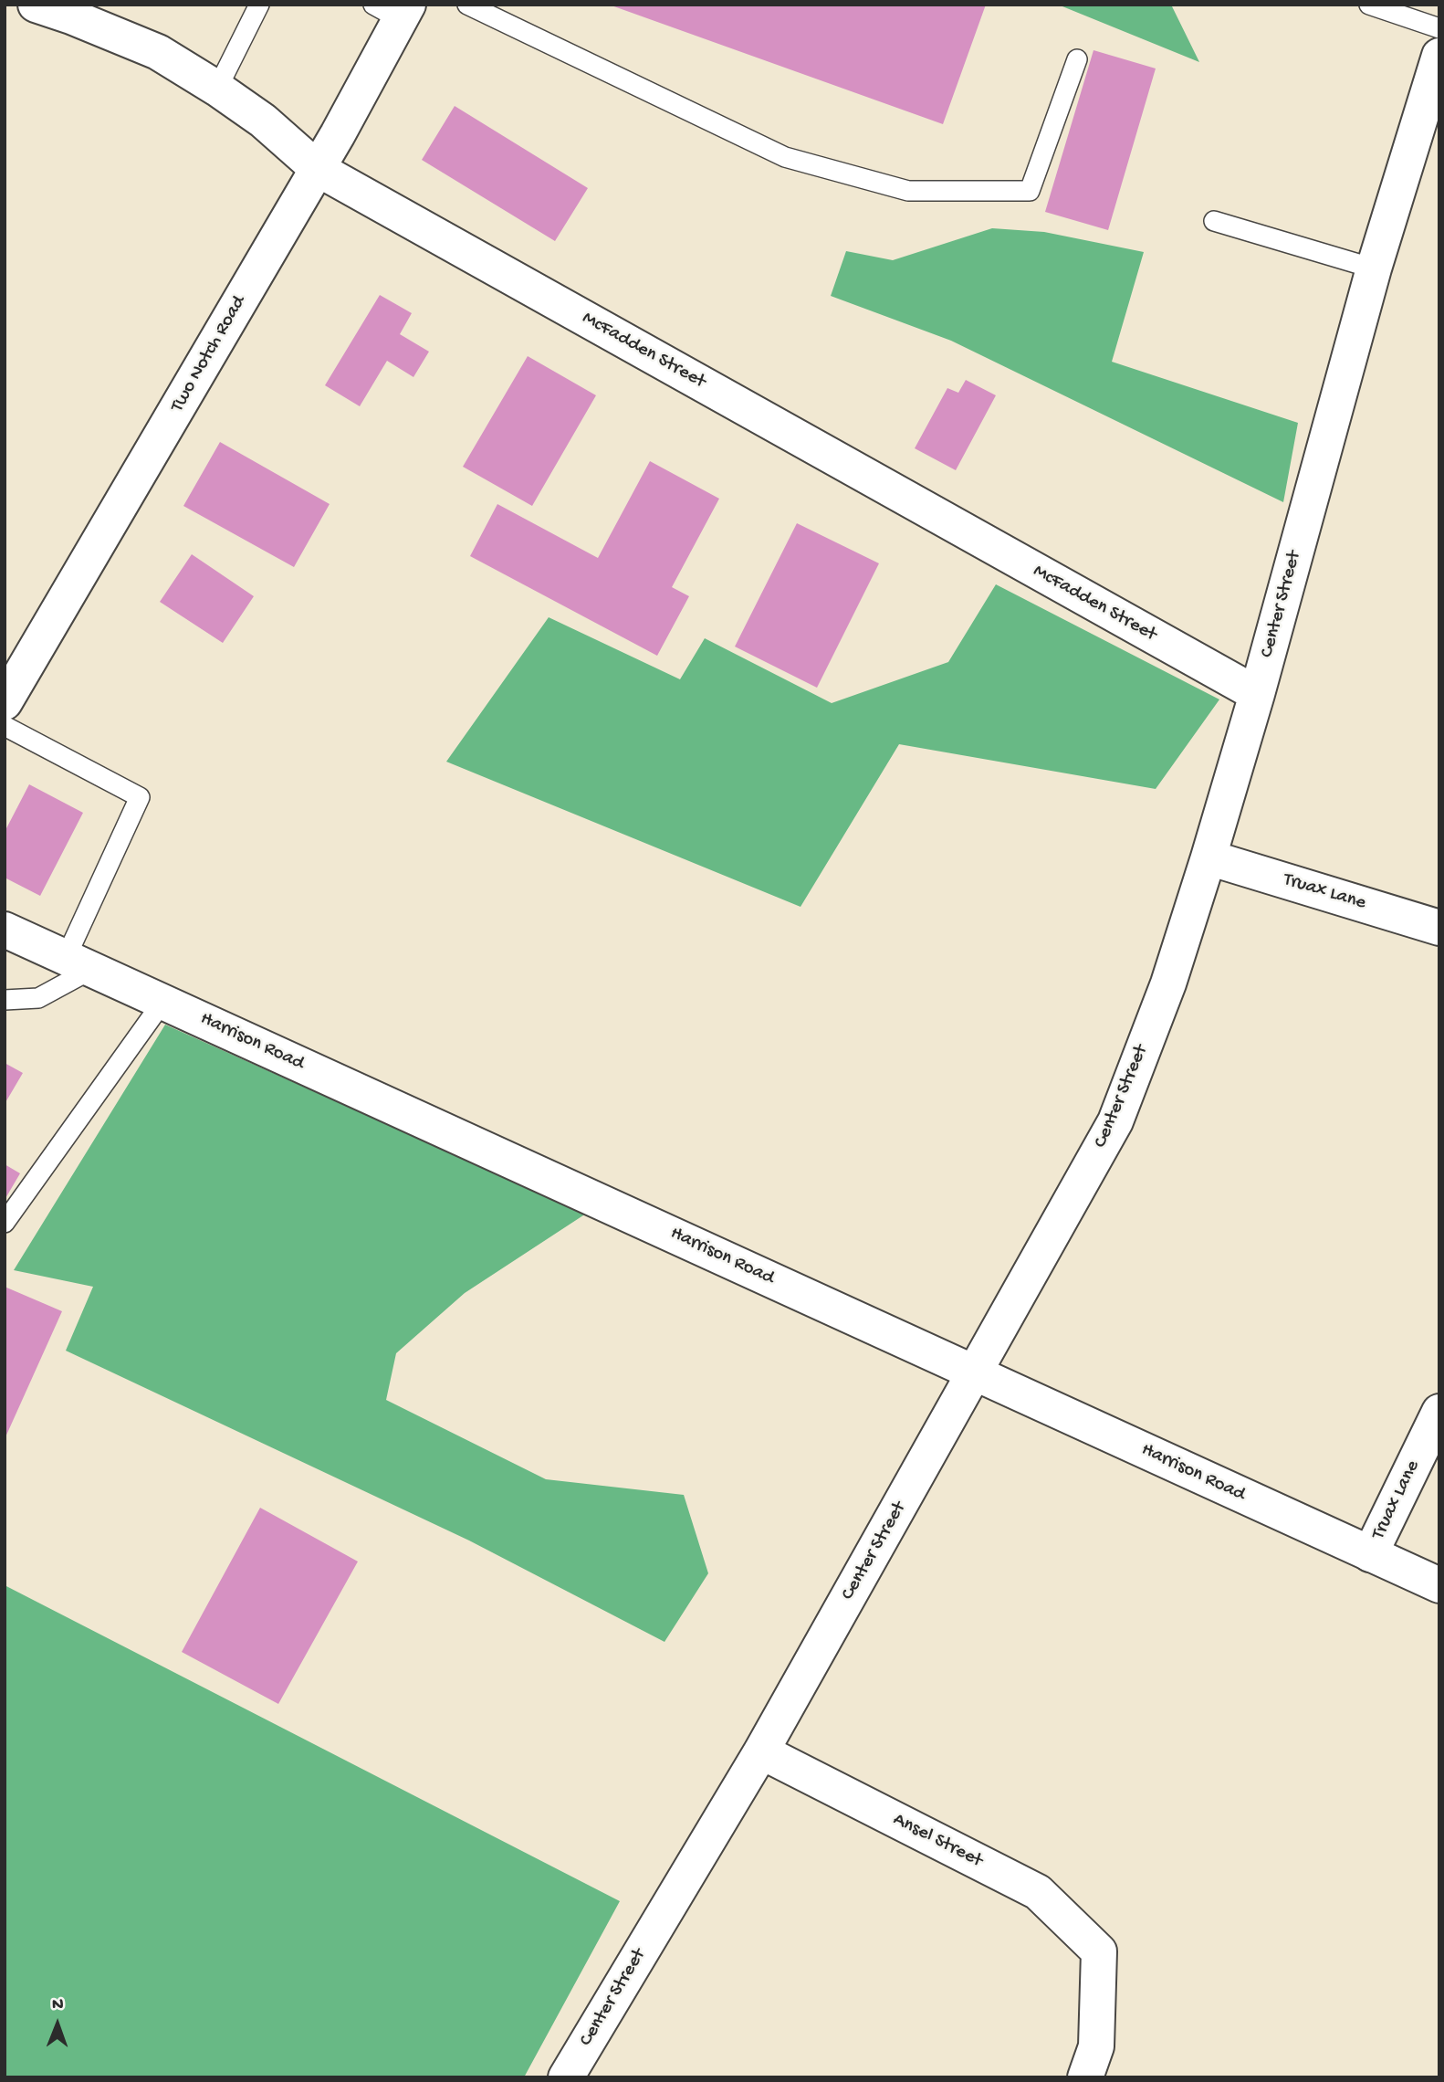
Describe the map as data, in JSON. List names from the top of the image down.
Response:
{
  "streets": {
    "street": [
      "McFadden Street",
      "Two Notch Road",
      "Center Street",
      "Truax Lane",
      "Harrison Road",
      "Ansel Street"
    ]
  },
  "crossings": [
    ["McFadden Street", "Two Notch Road"],
    ["McFadden Street", "Center Street"],
    ["Center Street", "Truax Lane"],
    ["Center Street", "Harrison Road"],
    ["Center Street", "Ansel Street"],
    ["Truax Lane", "Harrison Road"]
  ],
  "north": "top"
}
